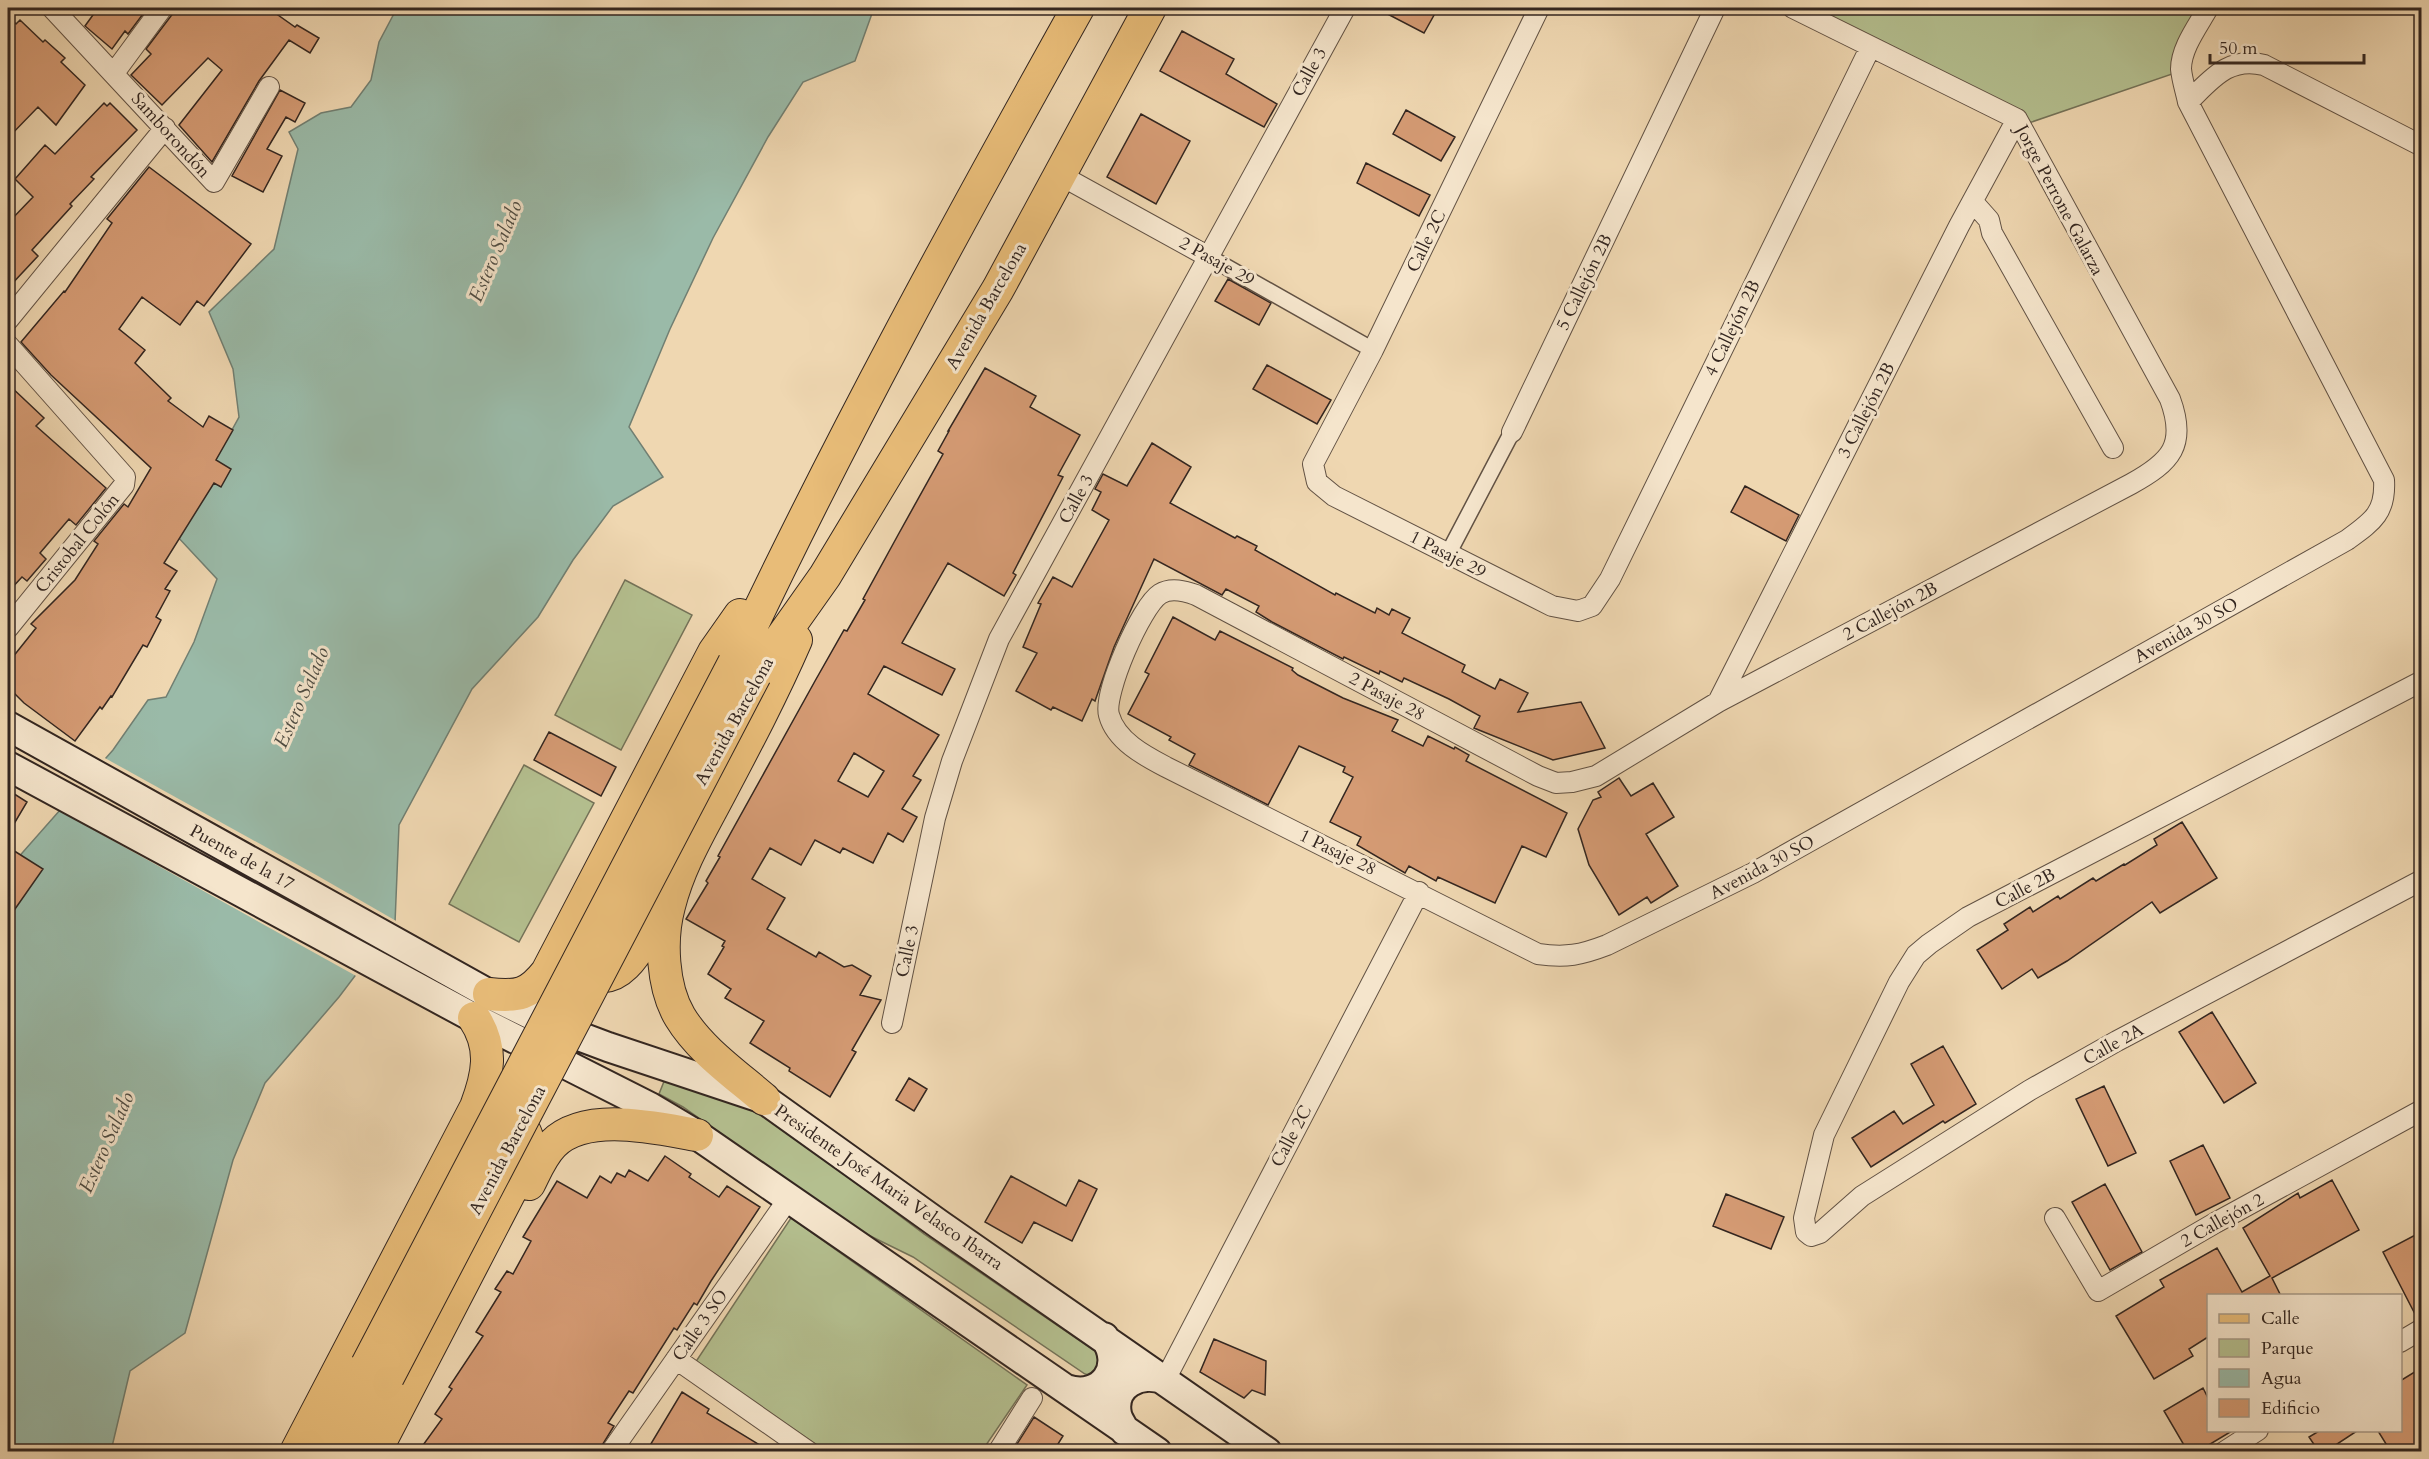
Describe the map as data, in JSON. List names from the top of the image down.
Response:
{
  "streets": {
    "main road": ["Avenida Barcelona", "Puente de la 17", "Presidente José Maria Velasco Ibarra"],
    "street": [
      "Calle 3",
      "Samborondón",
      "Jorge Perrone Galarza",
      "Calle 2C",
      "2 Pasaje 29",
      "5 Callejón 2B",
      "4 Callejón 2B",
      "3 Callejón 2B",
      "Cristobal Colón",
      "1 Pasaje 29",
      "2 Callejón 2B",
      "Avenida 30 SO",
      "2 Pasaje 28",
      "1 Pasaje 28",
      "Calle 2B",
      "Calle 2A",
      "2 Callejón 2",
      "Calle 3 SO"
    ]
  },
  "crossings": [
    ["Calle 3", "2 Pasaje 29"],
    ["Jorge Perrone Galarza", "4 Callejón 2B"],
    ["Jorge Perrone Galarza", "3 Callejón 2B"],
    ["Jorge Perrone Galarza", "2 Callejón 2B"],
    ["Calle 2C", "2 Pasaje 29"],
    ["Calle 2C", "1 Pasaje 29"],
    ["Calle 2C", "1 Pasaje 28"],
    ["Calle 2C", "Presidente José Maria Velasco Ibarra"],
    ["2 Pasaje 29", "Avenida Barcelona"],
    ["5 Callejón 2B", "1 Pasaje 29"],
    ["4 Callejón 2B", "1 Pasaje 29"],
    ["3 Callejón 2B", "2 Callejón 2B"],
    ["2 Callejón 2B", "2 Pasaje 28"],
    ["Avenida 30 SO", "1 Pasaje 28"],
    ["2 Pasaje 28", "1 Pasaje 28"],
    ["Puente de la 17", "Presidente José Maria Velasco Ibarra"],
    ["Calle 2B", "Calle 2A"]
  ],
  "water": ["Estero Salado"],
  "legend": [
    "Calle",
    "Parque",
    "Agua",
    "Edificio"
  ],
  "scale_bar": "50 m"
}
